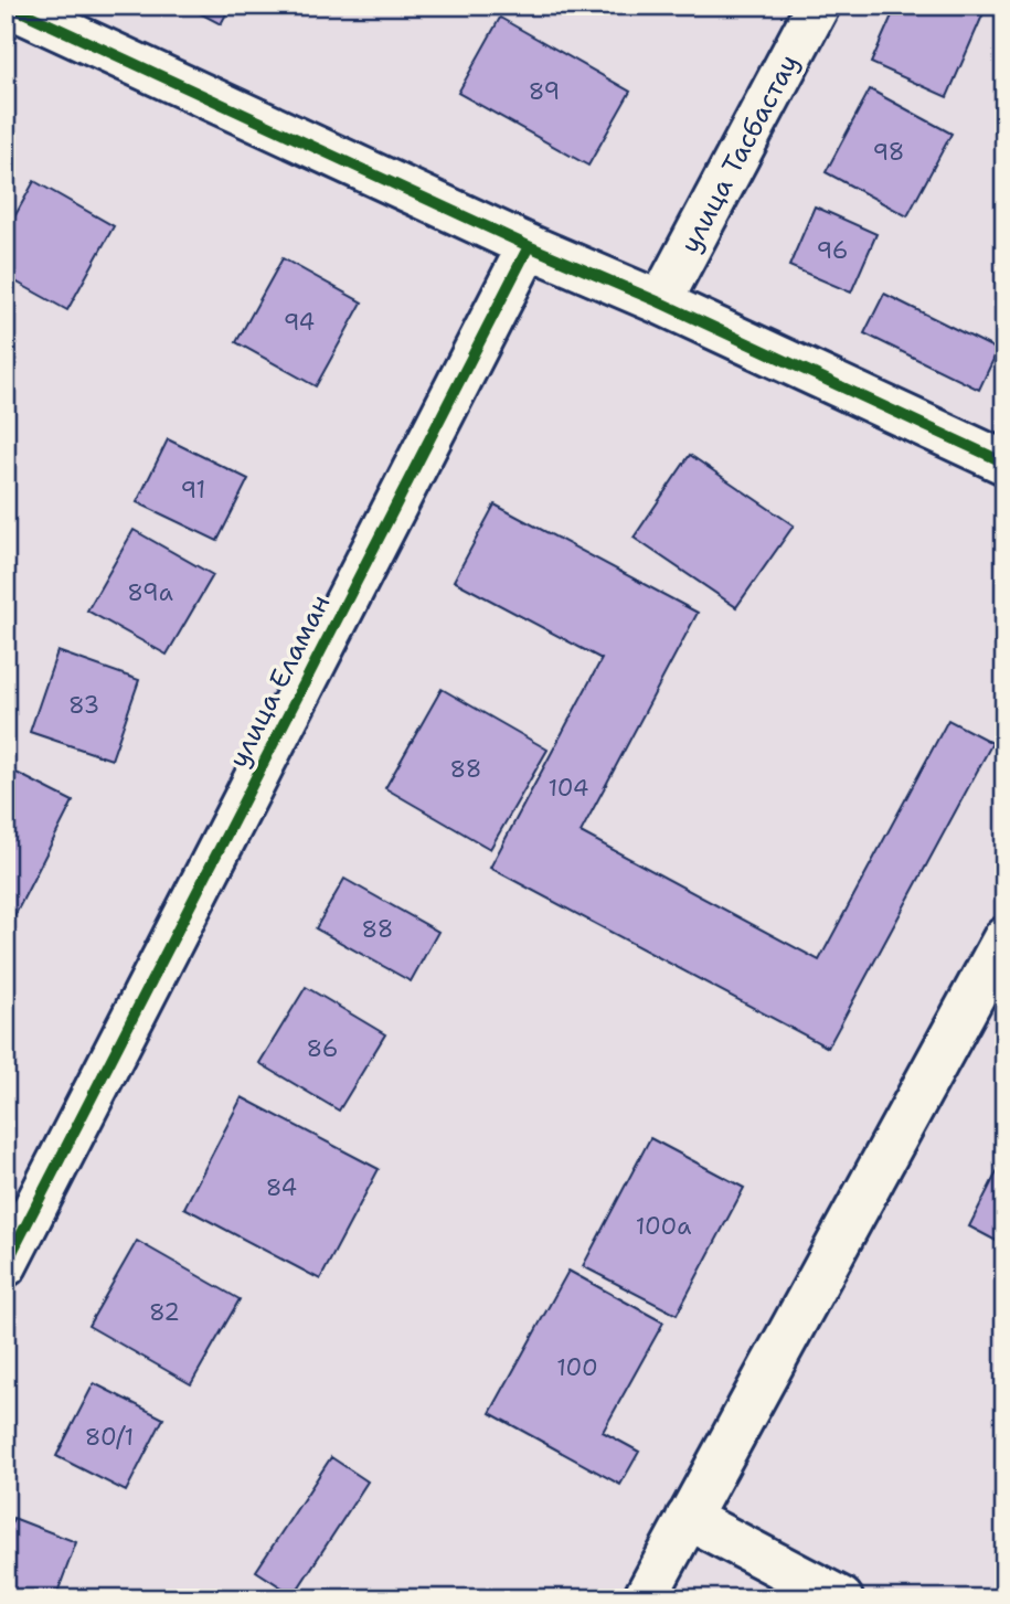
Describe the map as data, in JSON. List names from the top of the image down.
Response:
{
  "streets": {
    "street": ["улица Тасбастау", "улица Еламан"]
  },
  "house_numbers": [
    "89",
    "98",
    "96",
    "94",
    "91",
    "89а",
    "83",
    "88",
    "104",
    "88",
    "86",
    "84",
    "100а",
    "82",
    "100",
    "80/1"
  ]
}
